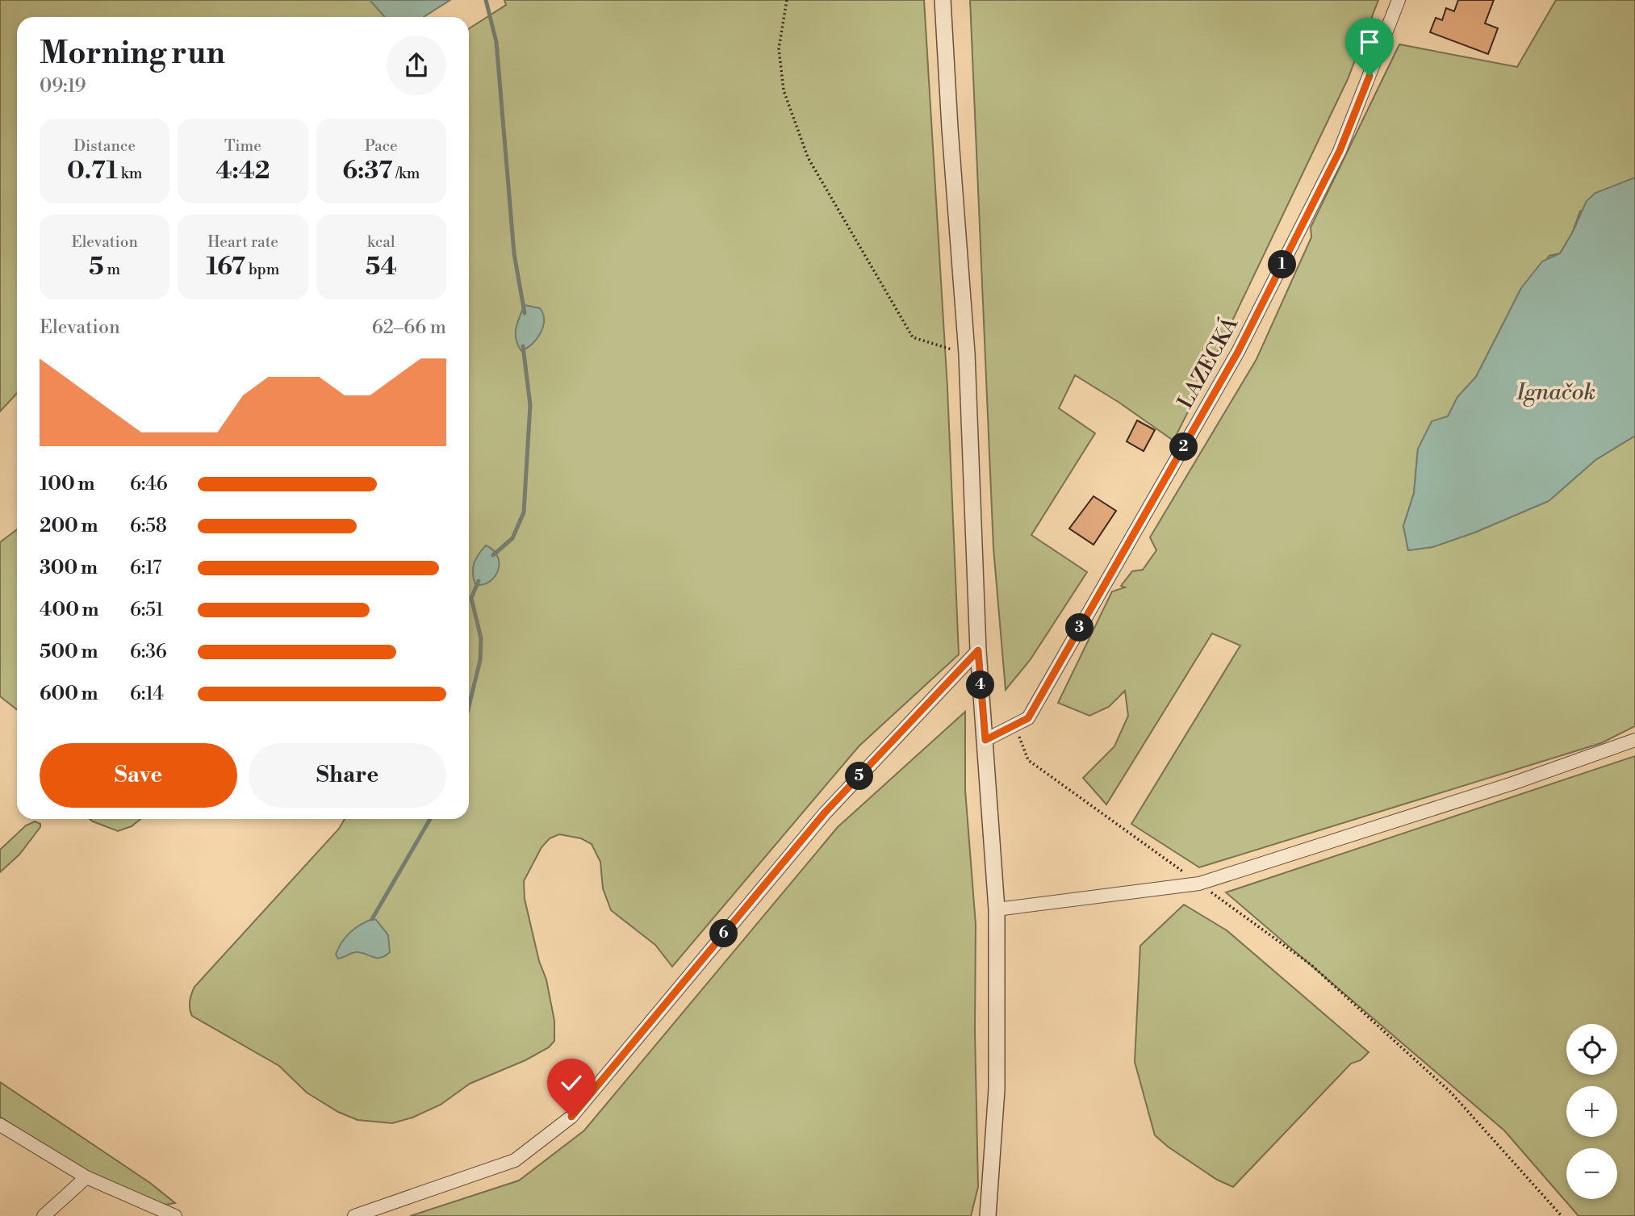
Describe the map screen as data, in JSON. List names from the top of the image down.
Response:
{
  "streets": {
    "street": ["LAZECKÁ"]
  },
  "water": ["Ignačok"],
  "page": {
    "heading": ["Morning run", "09:19"],
    "stats": [
      ["Distance", "0.71 km"],
      ["Time", "4:42"],
      ["Pace", "6:37 /km"],
      ["Elevation", "5 m"],
      ["Heart rate", "167 bpm"],
      ["kcal", "54"]
    ],
    "pins": [
      "1",
      "2",
      "3",
      "4",
      "5",
      "6"
    ],
    "chart": ["Elevation", "62–66 m"],
    "list": [
      {
        "name": "100 m",
        "note": "6:46"
      },
      {
        "name": "200 m",
        "note": "6:58"
      },
      {
        "name": "300 m",
        "note": "6:17"
      },
      {
        "name": "400 m",
        "note": "6:51"
      },
      {
        "name": "500 m",
        "note": "6:36"
      },
      {
        "name": "600 m",
        "note": "6:14"
      }
    ],
    "buttons": ["Save", "Share"],
    "map_buttons": ["+", "−"]
  }
}
